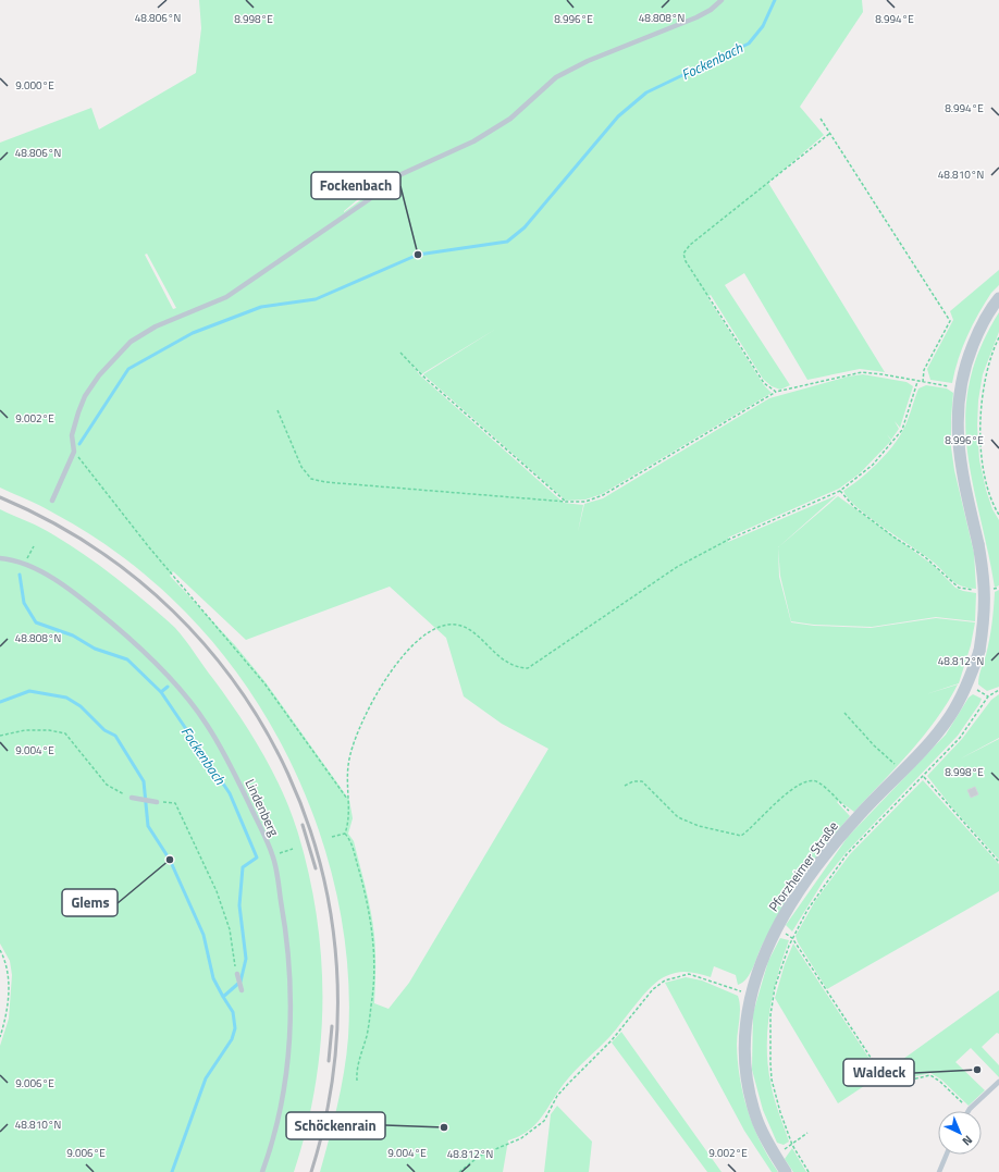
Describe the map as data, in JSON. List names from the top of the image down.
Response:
{
  "streets": {
    "street": ["Pforzheimer Straße"],
    "lane": ["Lindenberg"]
  },
  "water": ["Fockenbach"],
  "places": [
    "Fockenbach",
    "Glems",
    "Waldeck",
    "Schöckenrain"
  ],
  "north": "bottom right",
  "coordinates": [
    "48.806°N",
    "48.808°N",
    "8.998°E",
    "8.996°E",
    "8.994°E",
    "9.000°E",
    "48.810°N",
    "9.002°E",
    "48.812°N",
    "9.004°E",
    "9.006°E"
  ]
}
